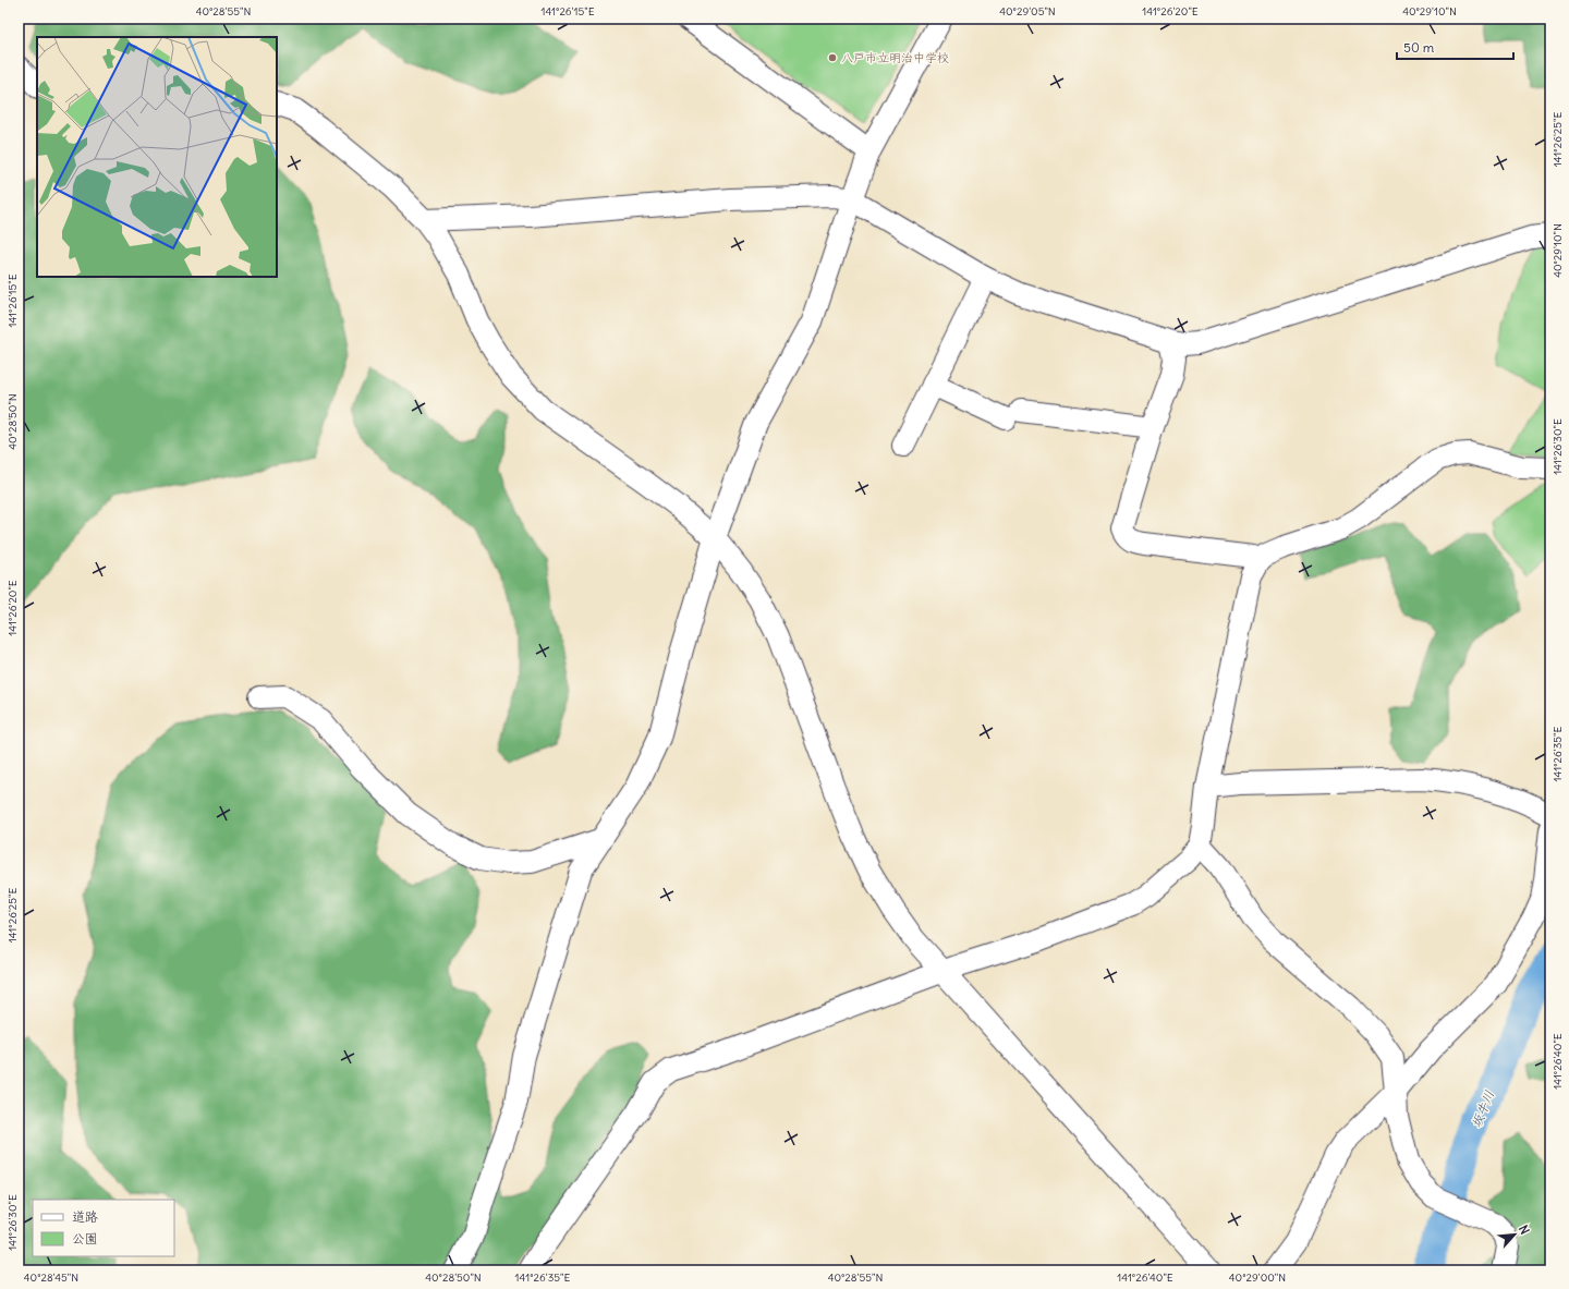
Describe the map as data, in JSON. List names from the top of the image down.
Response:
{
  "water": ["坂牛川"],
  "places": ["八戸市立明治中学校"],
  "legend": ["道路", "公園"],
  "scale_bar": "50 m",
  "north": "top right",
  "coordinates": [
    "40°28'55\"N",
    "141°26'15\"E",
    "40°29'05\"N",
    "141°26'20\"E",
    "40°29'10\"N",
    "141°26'25\"E",
    "40°28'50\"N",
    "141°26'30\"E",
    "141°26'35\"E",
    "141°26'40\"E",
    "40°28'45\"N",
    "40°29'00\"N"
  ]
}
